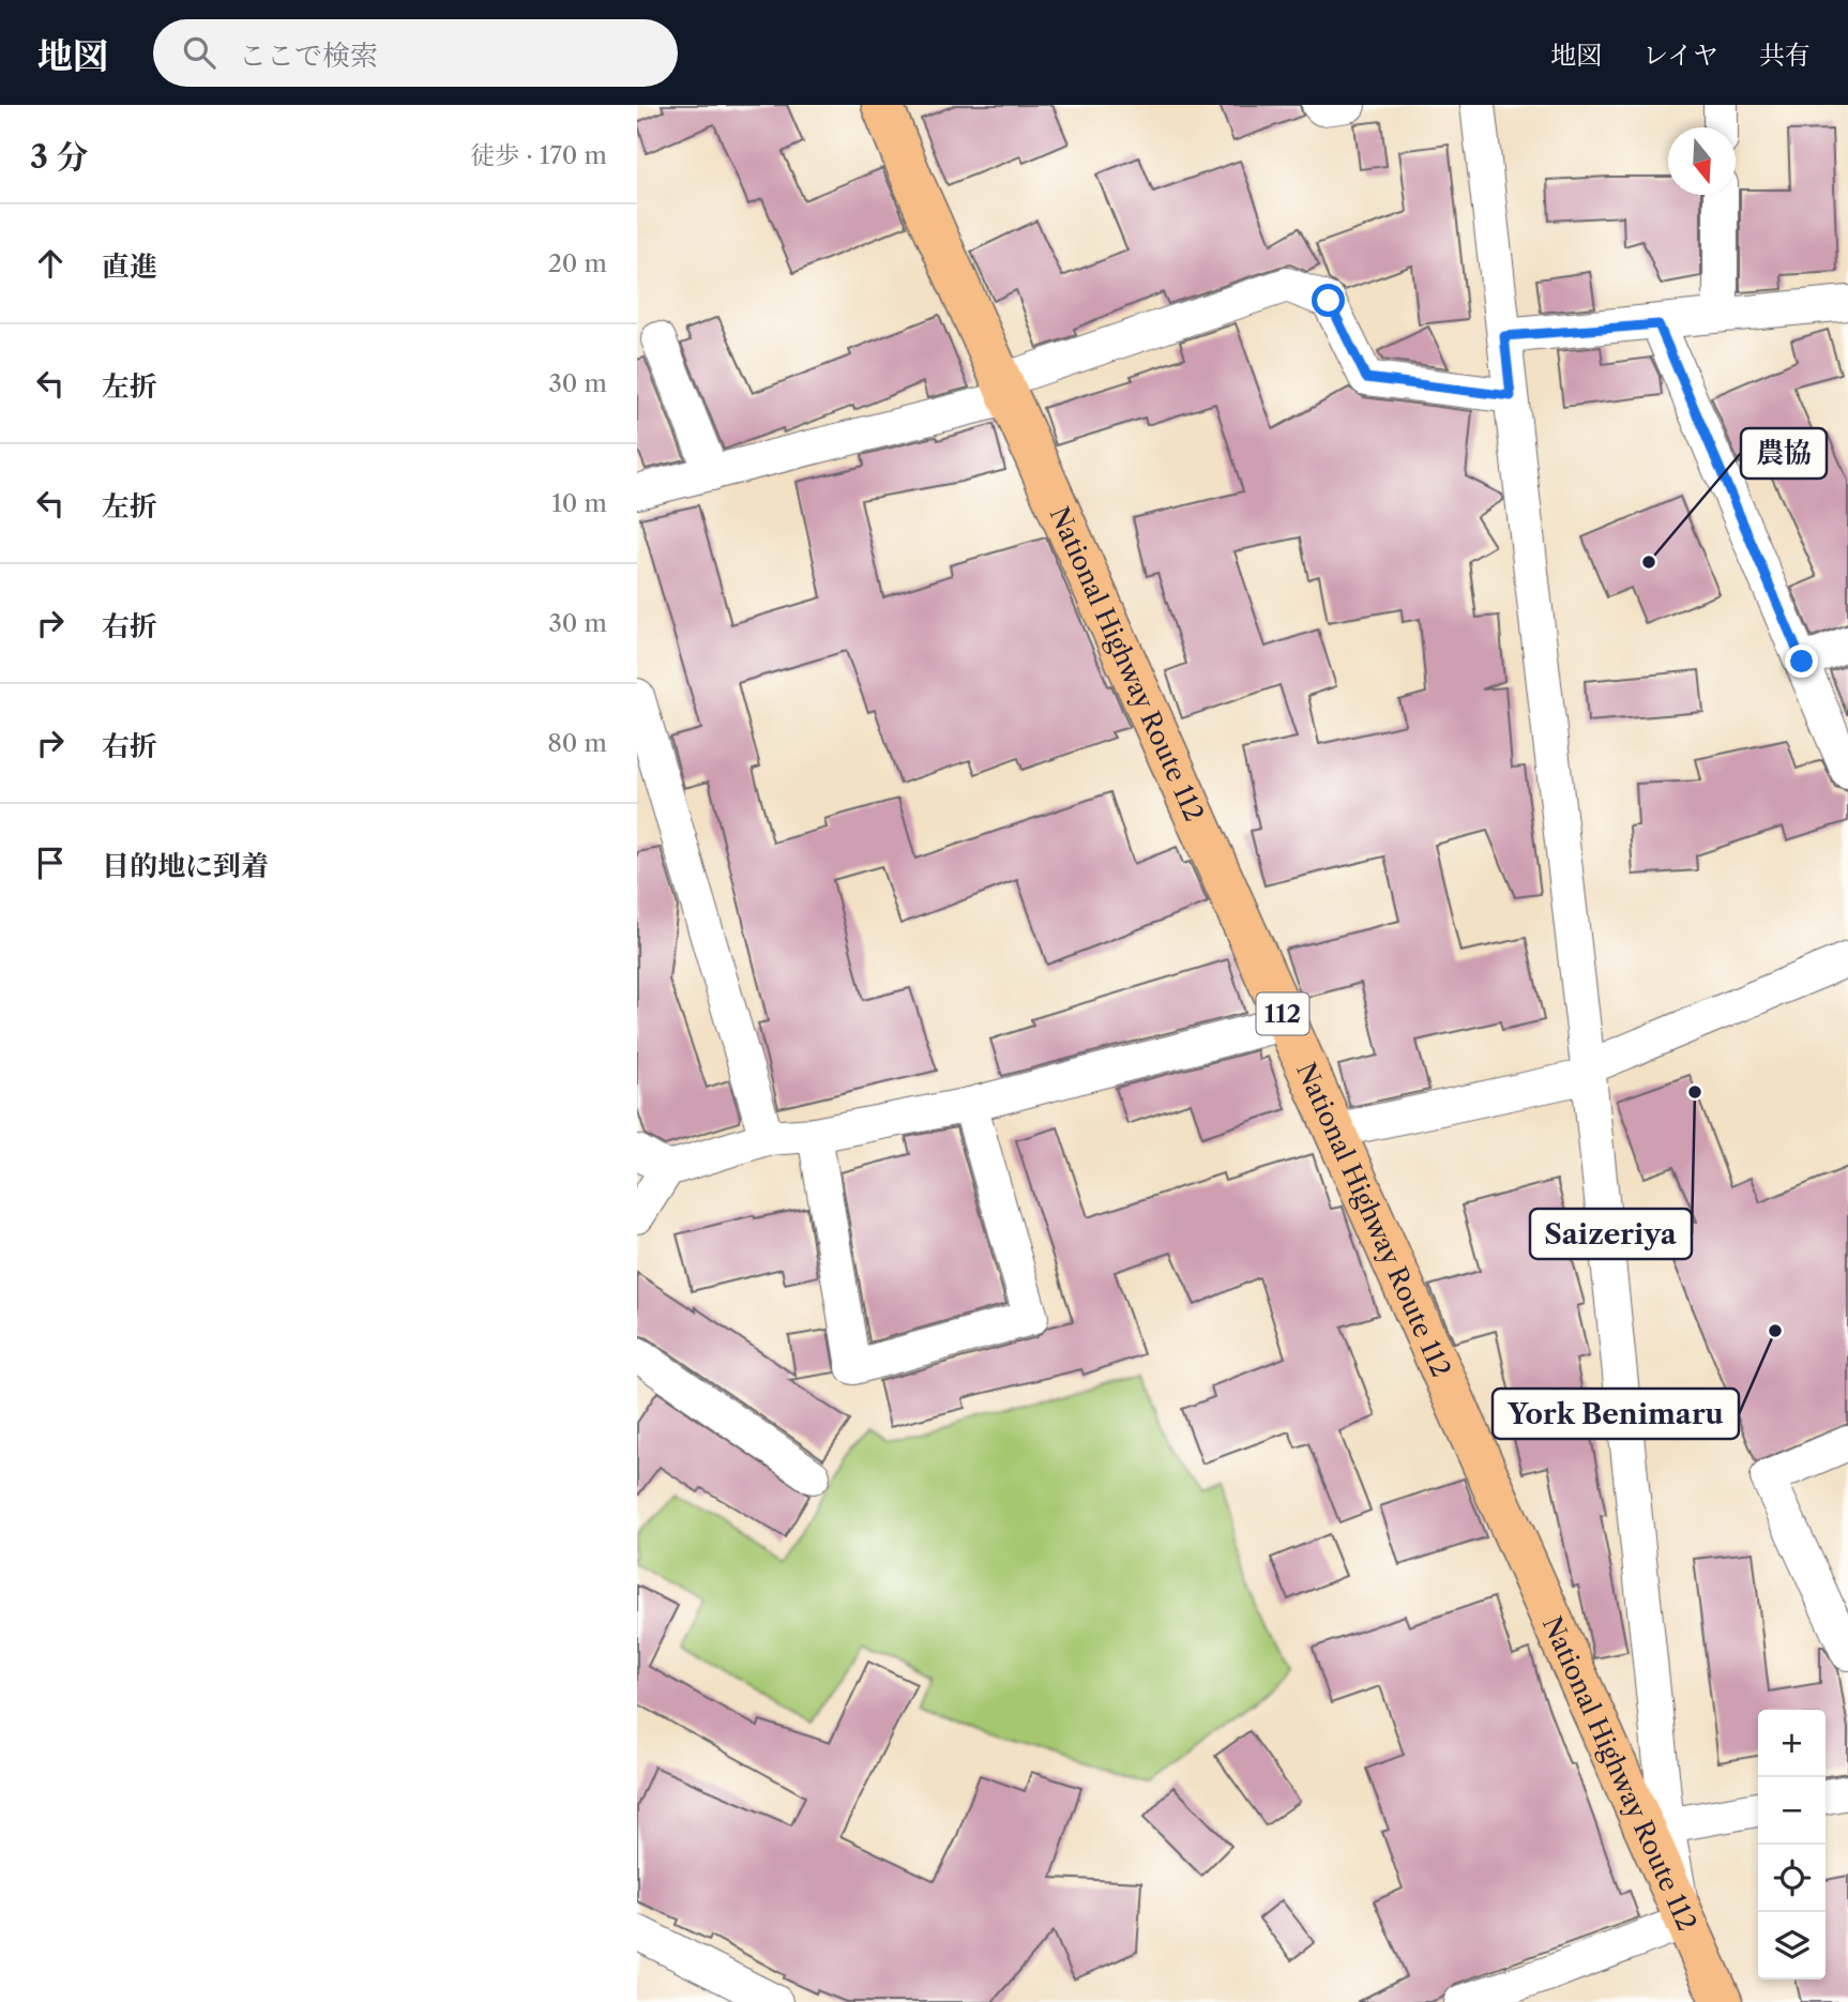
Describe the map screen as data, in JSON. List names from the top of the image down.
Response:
{
  "streets": {
    "highway": ["National Highway Route 112", "112"]
  },
  "places": ["農協", "Saizeriya", "York Benimaru"],
  "north": "bottom",
  "page": {
    "header": "地図",
    "search": "ここで検索",
    "nav": ["地図", "レイヤ", "共有"],
    "heading": ["3 分", "徒歩 · 170 m"],
    "list": [
      ["直進", "20 m"],
      ["左折", "30 m"],
      ["左折", "10 m"],
      ["右折", "30 m"],
      ["右折", "80 m"],
      "目的地に到着"
    ],
    "map_buttons": ["+", "−"]
  }
}
